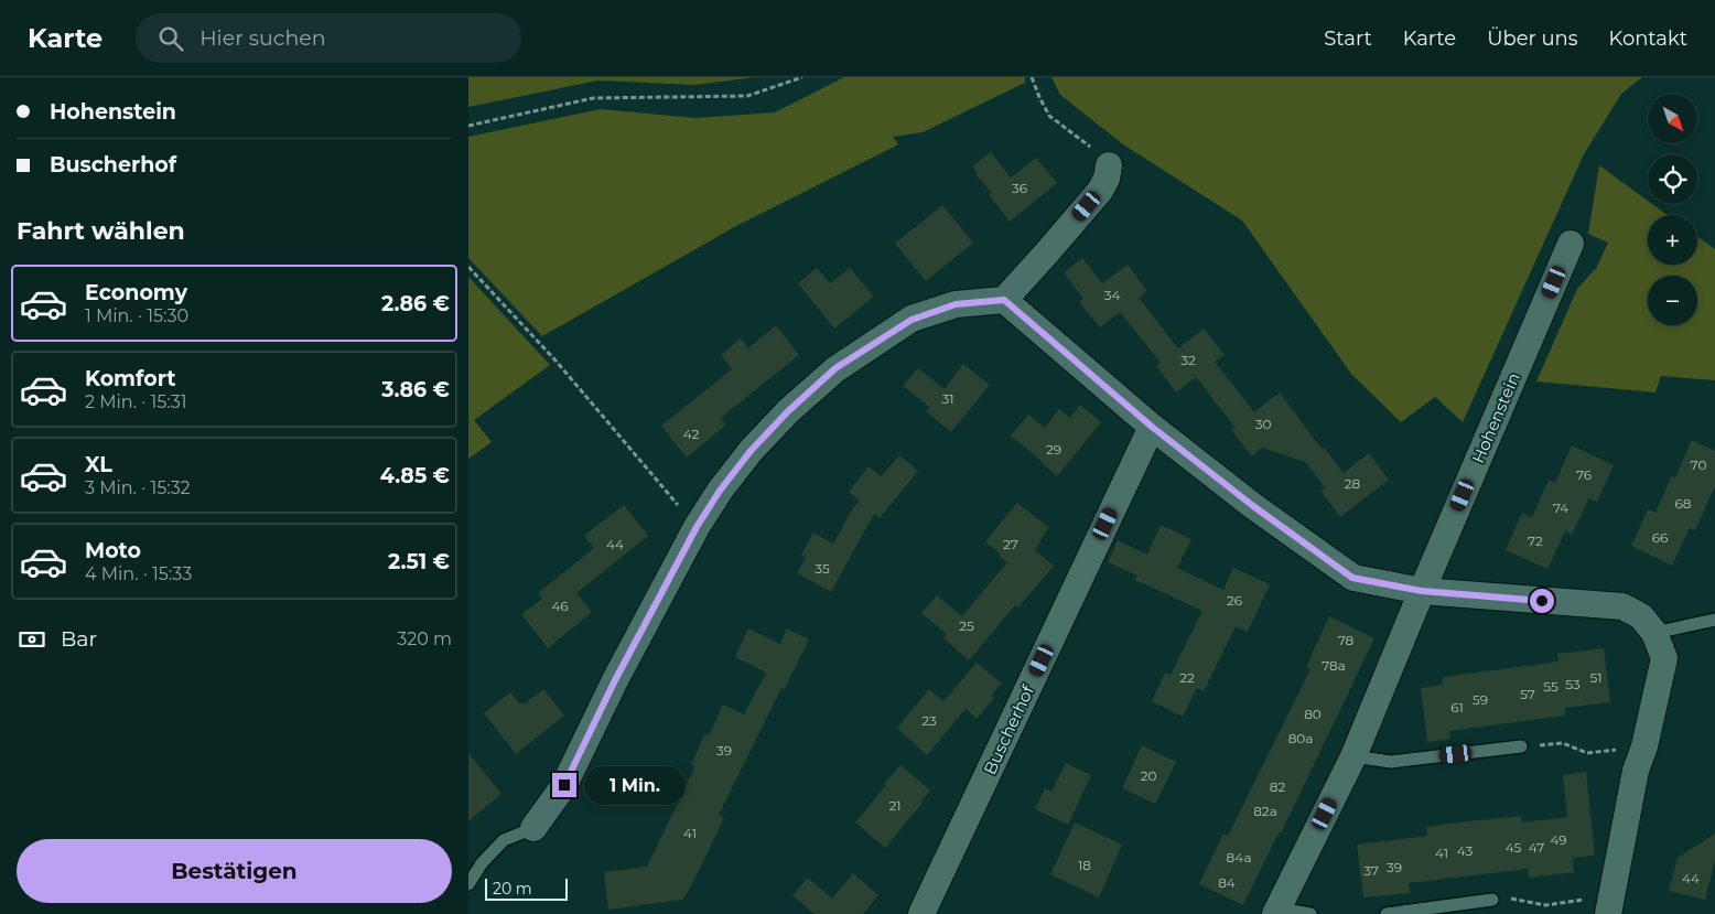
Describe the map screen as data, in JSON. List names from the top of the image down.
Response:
{
  "streets": {
    "street": ["Hohenstein", "Buscherhof"]
  },
  "house_numbers": [
    "36",
    "34",
    "32",
    "31",
    "30",
    "42",
    "29",
    "70",
    "76",
    "28",
    "68",
    "74",
    "66",
    "72",
    "44",
    "27",
    "35",
    "26",
    "46",
    "25",
    "78",
    "78a",
    "22",
    "51",
    "53",
    "55",
    "57",
    "59",
    "61",
    "80",
    "23",
    "80a",
    "39",
    "20",
    "82",
    "21",
    "82a",
    "41",
    "49",
    "45",
    "47",
    "43",
    "41",
    "84a",
    "18",
    "39",
    "37",
    "44",
    "84"
  ],
  "scale_bar": "20 m",
  "north": "bottom right",
  "page": {
    "header": "Karte",
    "search": "Hier suchen",
    "nav": [
      "Start",
      "Karte",
      "Über uns",
      "Kontakt"
    ],
    "banner": ["Hohenstein", "Buscherhof"],
    "map_buttons": ["+", "−"],
    "heading": "Fahrt wählen",
    "list": [
      {
        "name": "Economy",
        "note": "1 Min. · 15:30",
        "value": "2.86 €"
      },
      {
        "name": "Komfort",
        "note": "2 Min. · 15:31",
        "value": "3.86 €"
      },
      {
        "name": "XL",
        "note": "3 Min. · 15:32",
        "value": "4.85 €"
      },
      {
        "name": "Moto",
        "note": "4 Min. · 15:33",
        "value": "2.51 €"
      }
    ],
    "pay": ["Bar", "320 m"],
    "bubble": "1 Min.",
    "buttons": "Bestätigen",
    "scale": "20 m"
  }
}
